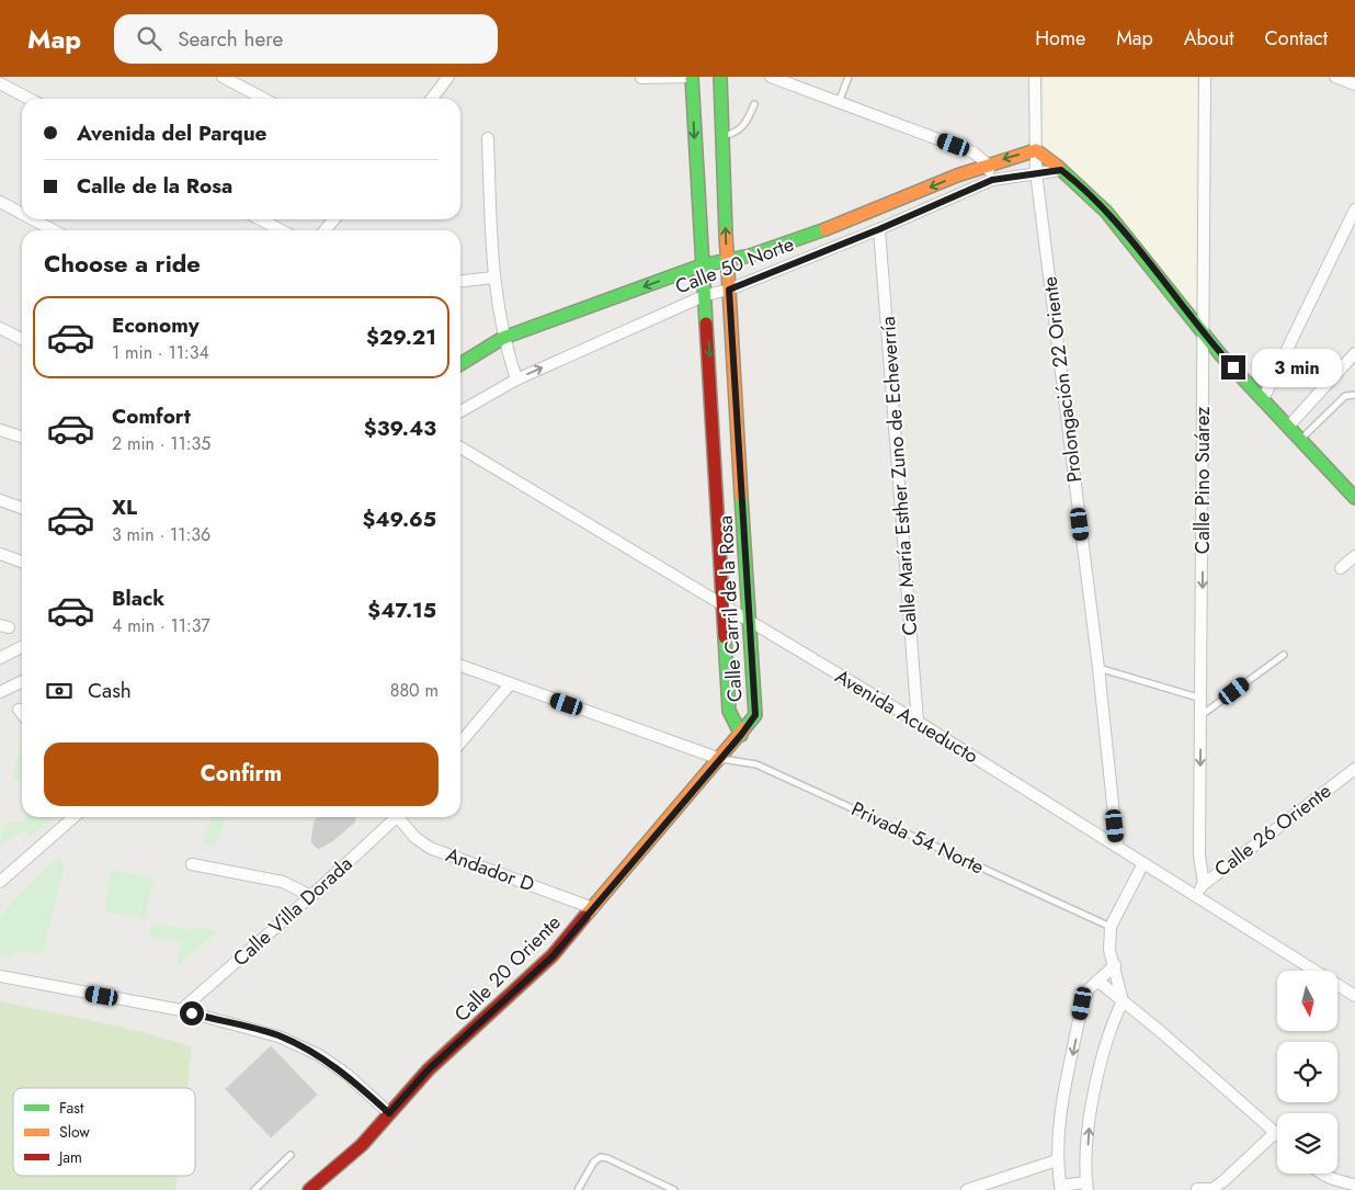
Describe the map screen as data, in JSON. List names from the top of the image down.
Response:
{
  "streets": {
    "main road": ["Calle 50 Norte", "Calle Carril de la Rosa", "Calle 20 Oriente"],
    "street": [
      "Prolongación 22 Oriente",
      "Calle María Esther Zuno de Echeverría",
      "Calle Pino Suárez",
      "Avenida Acueducto",
      "Calle 26 Oriente",
      "Andador D",
      "Calle Villa Dorada"
    ],
    "lane": ["Privada 54 Norte"]
  },
  "crossings": [
    ["Calle 50 Norte", "Prolongación 22 Oriente"],
    ["Calle 50 Norte", "Calle María Esther Zuno de Echeverría"],
    ["Calle 50 Norte", "Calle Carril de la Rosa"],
    ["Prolongación 22 Oriente", "Avenida Acueducto"],
    ["Calle María Esther Zuno de Echeverría", "Avenida Acueducto"],
    ["Calle Pino Suárez", "Calle 26 Oriente"],
    ["Calle Carril de la Rosa", "Avenida Acueducto"],
    ["Calle Carril de la Rosa", "Calle 20 Oriente"],
    ["Avenida Acueducto", "Calle 26 Oriente"],
    ["Privada 54 Norte", "Calle 20 Oriente"],
    ["Andador D", "Calle 20 Oriente"]
  ],
  "one_way": ["Calle Pino Suárez"],
  "legend": ["Fast", "Slow", "Jam"],
  "north": "bottom",
  "page": {
    "header": "Map",
    "search": "Search here",
    "nav": [
      "Home",
      "Map",
      "About",
      "Contact"
    ],
    "banner": ["Avenida del Parque", "Calle de la Rosa"],
    "heading": "Choose a ride",
    "list": [
      {
        "name": "Economy",
        "note": "1 min · 11:34",
        "value": "$29.21"
      },
      {
        "name": "Comfort",
        "note": "2 min · 11:35",
        "value": "$39.43"
      },
      {
        "name": "XL",
        "note": "3 min · 11:36",
        "value": "$49.65"
      },
      {
        "name": "Black",
        "note": "4 min · 11:37",
        "value": "$47.15"
      }
    ],
    "bubble": "3 min",
    "pay": ["Cash", "880 m"],
    "buttons": "Confirm"
  }
}
